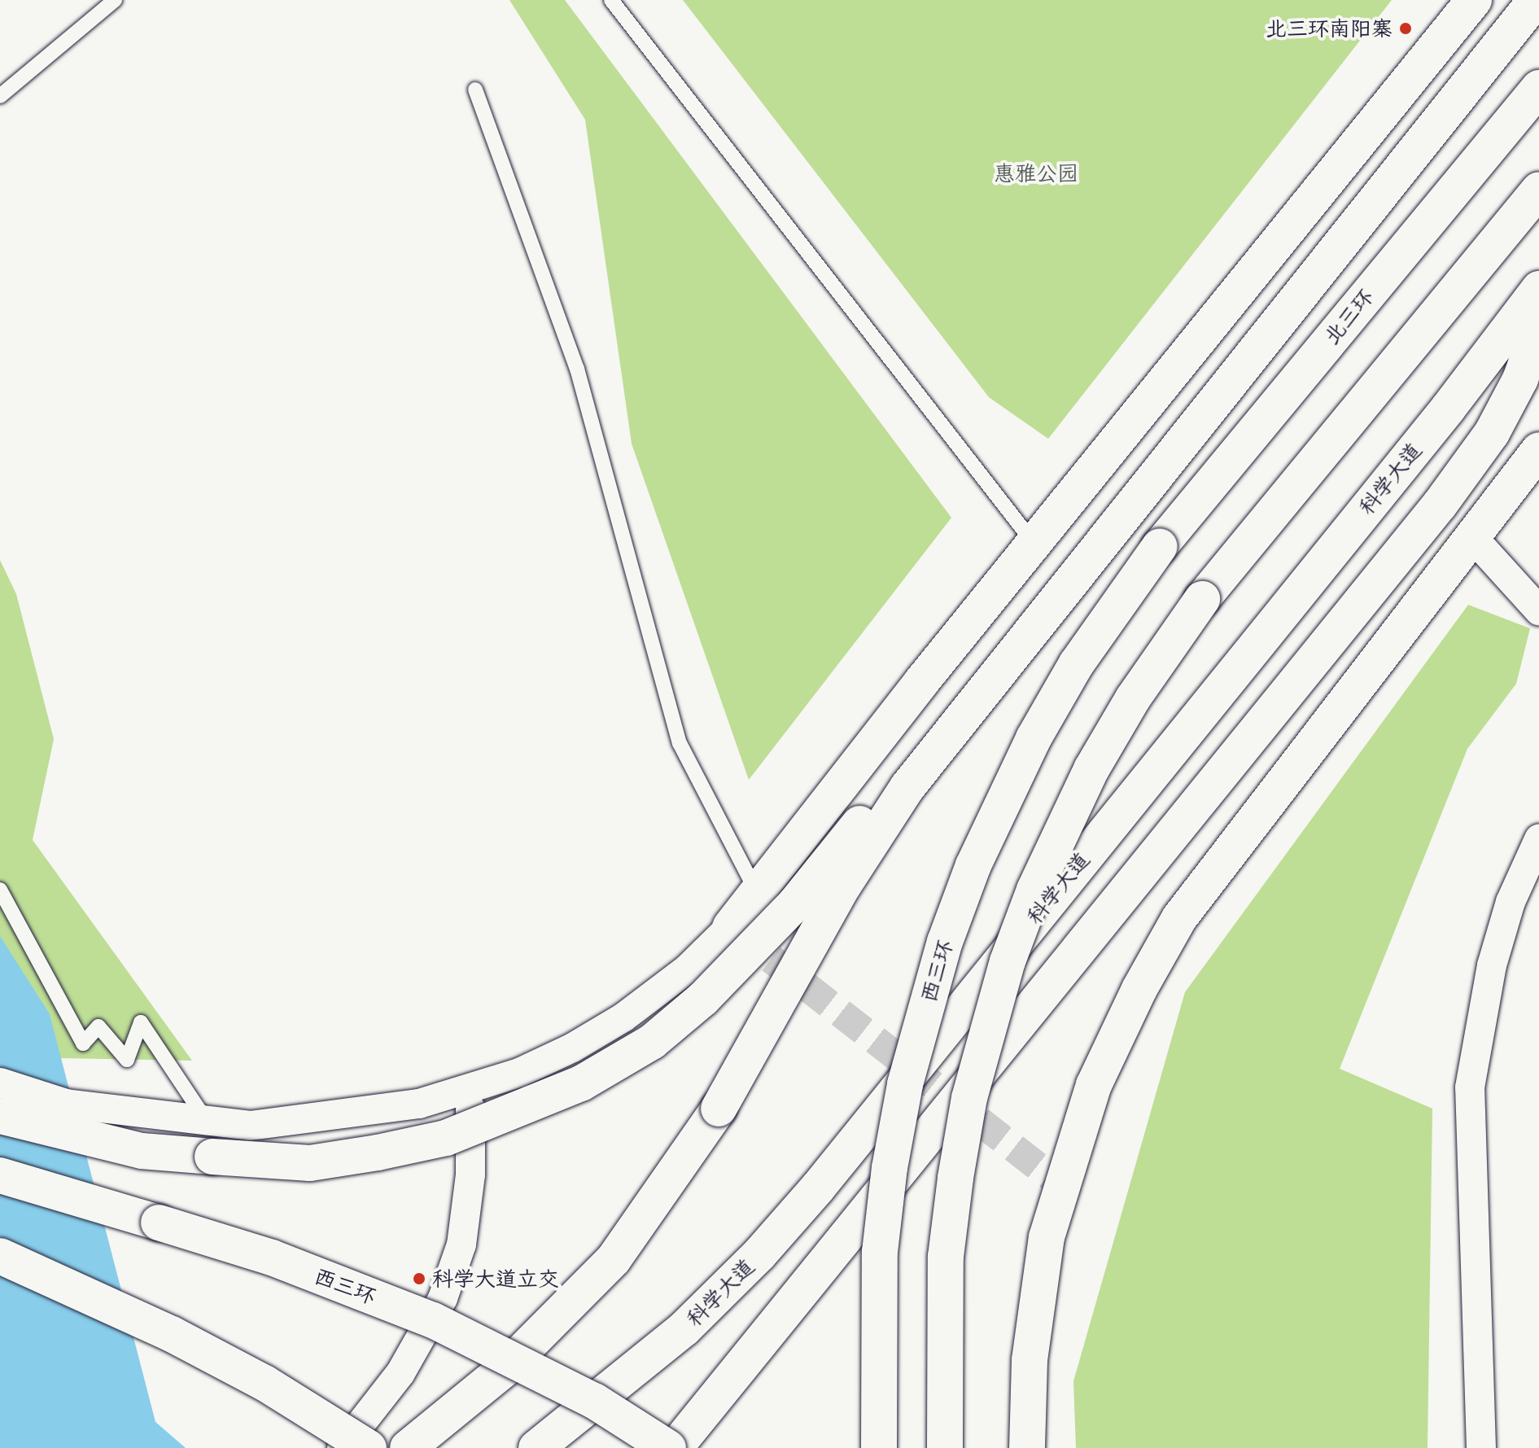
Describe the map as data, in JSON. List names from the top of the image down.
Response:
{
  "streets": {
    "main road": ["北三环", "科学大道", "西三环"]
  },
  "crossings": [
    ["北三环", "西三环"]
  ],
  "parks": ["惠雅公园"],
  "places": ["北三环南阳寨", "科学大道立交"]
}
